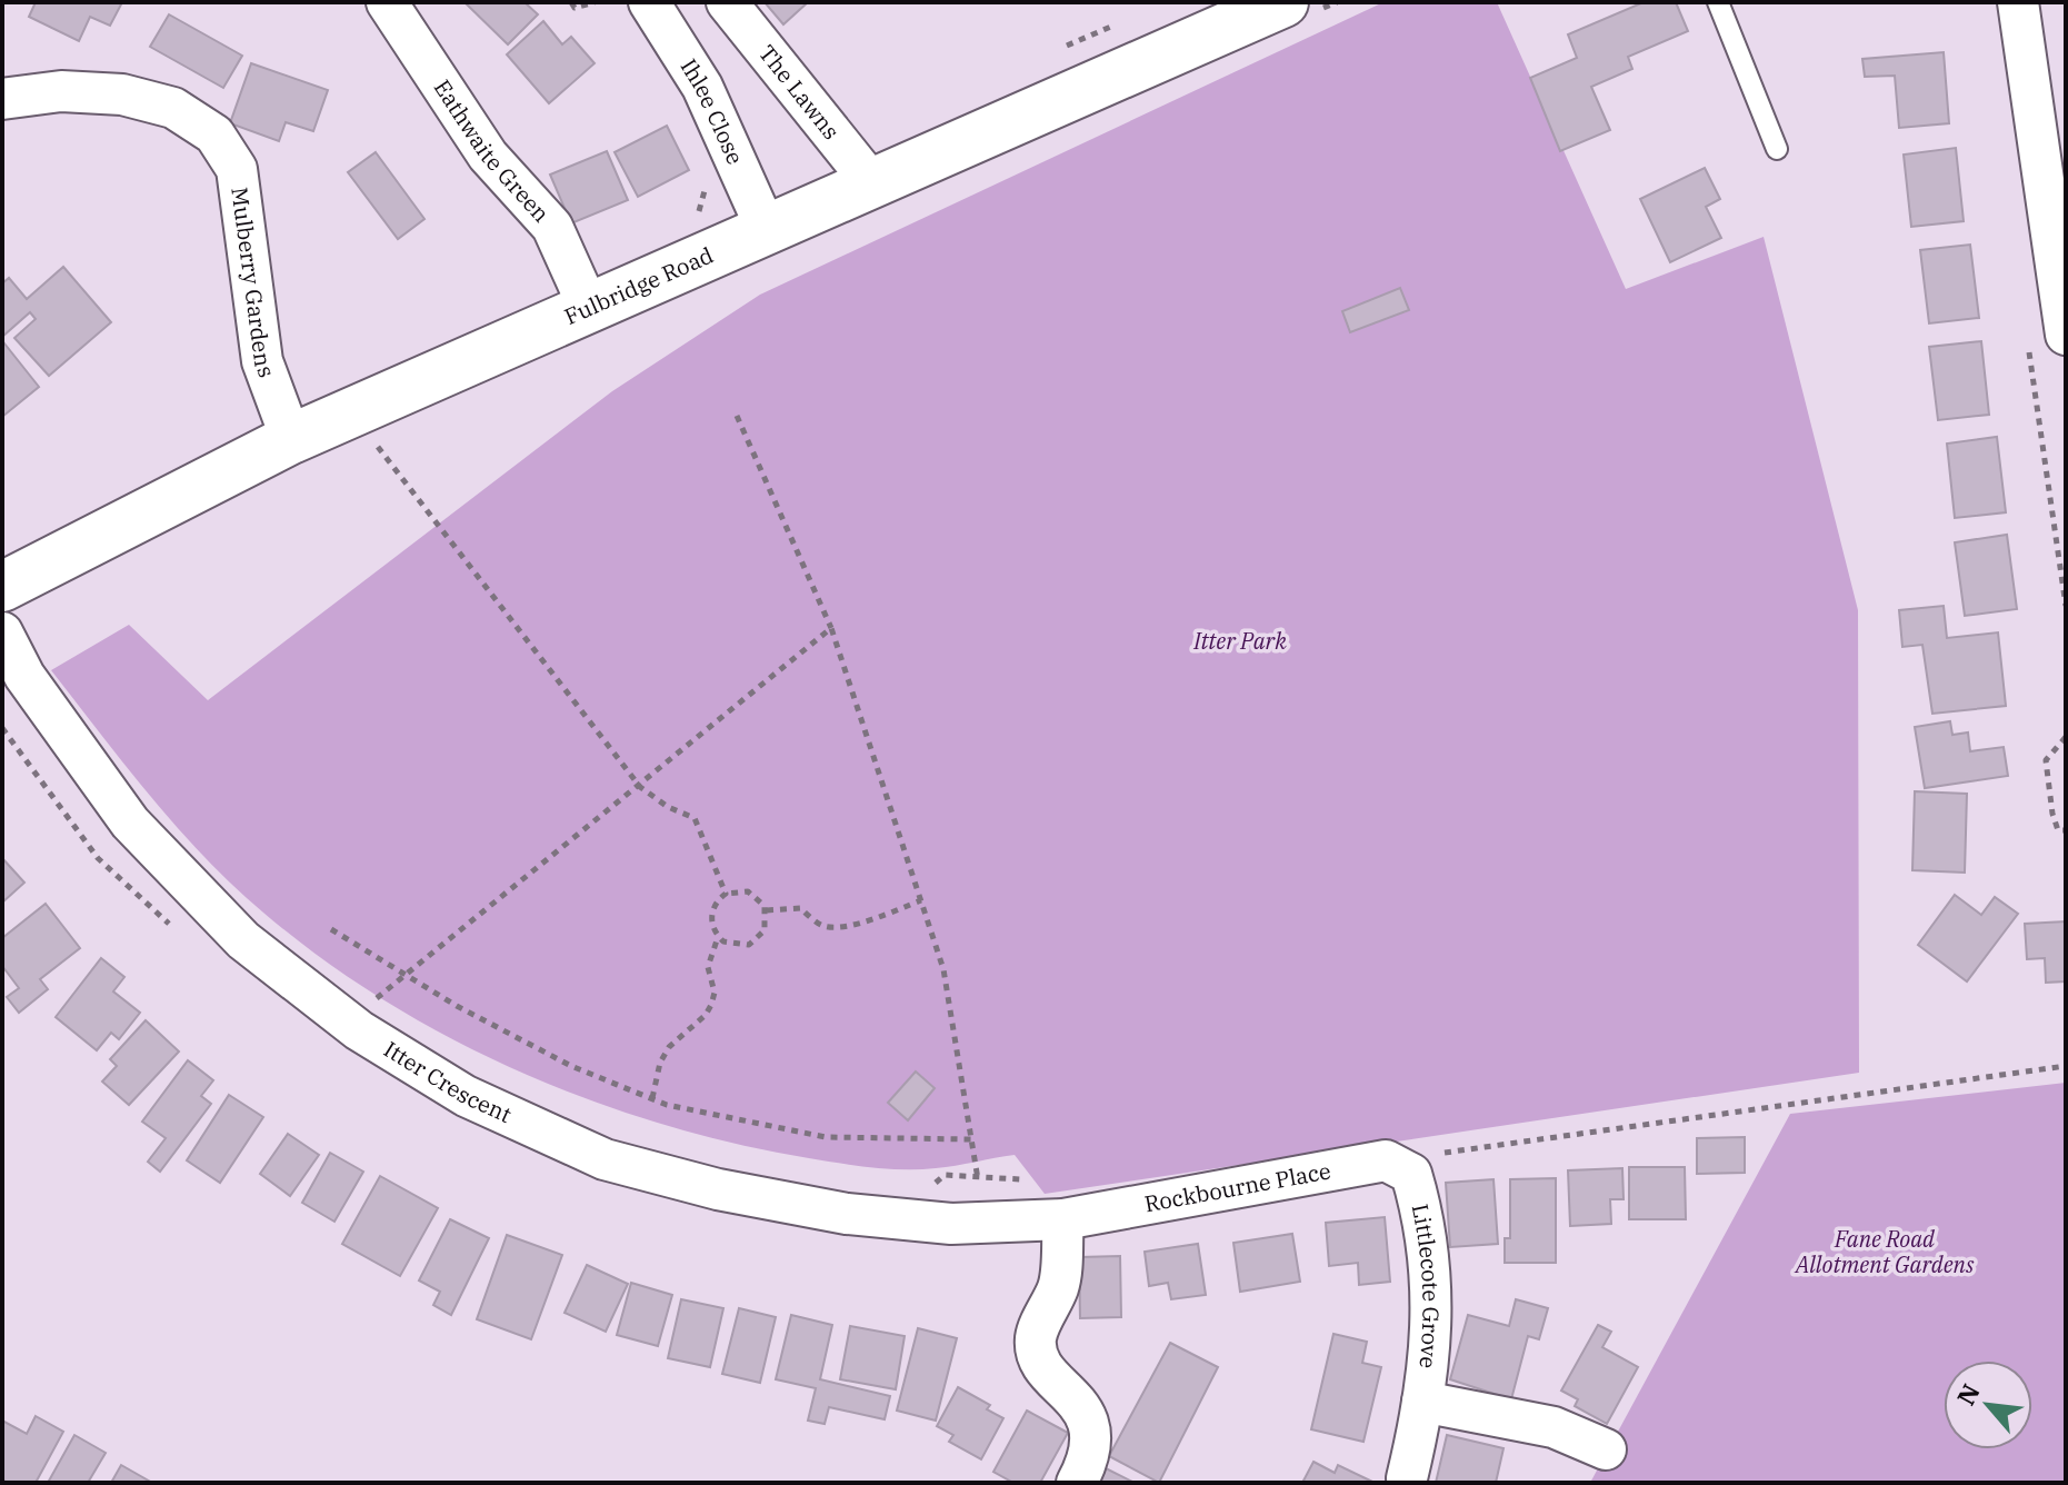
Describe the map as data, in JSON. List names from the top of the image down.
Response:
{
  "streets": {
    "street": [
      "The Lawns",
      "Ihlee Close",
      "Eathwaite Green",
      "Mulberry Gardens",
      "Fulbridge Road",
      "Itter Crescent",
      "Rockbourne Place",
      "Littlecote Grove"
    ]
  },
  "crossings": [
    ["The Lawns", "Fulbridge Road"],
    ["Ihlee Close", "Fulbridge Road"],
    ["Eathwaite Green", "Fulbridge Road"],
    ["Mulberry Gardens", "Fulbridge Road"],
    ["Itter Crescent", "Rockbourne Place"],
    ["Rockbourne Place", "Littlecote Grove"]
  ],
  "parks": ["Itter Park", "Fane Road Allotment Gardens"],
  "north": "top left"
}
